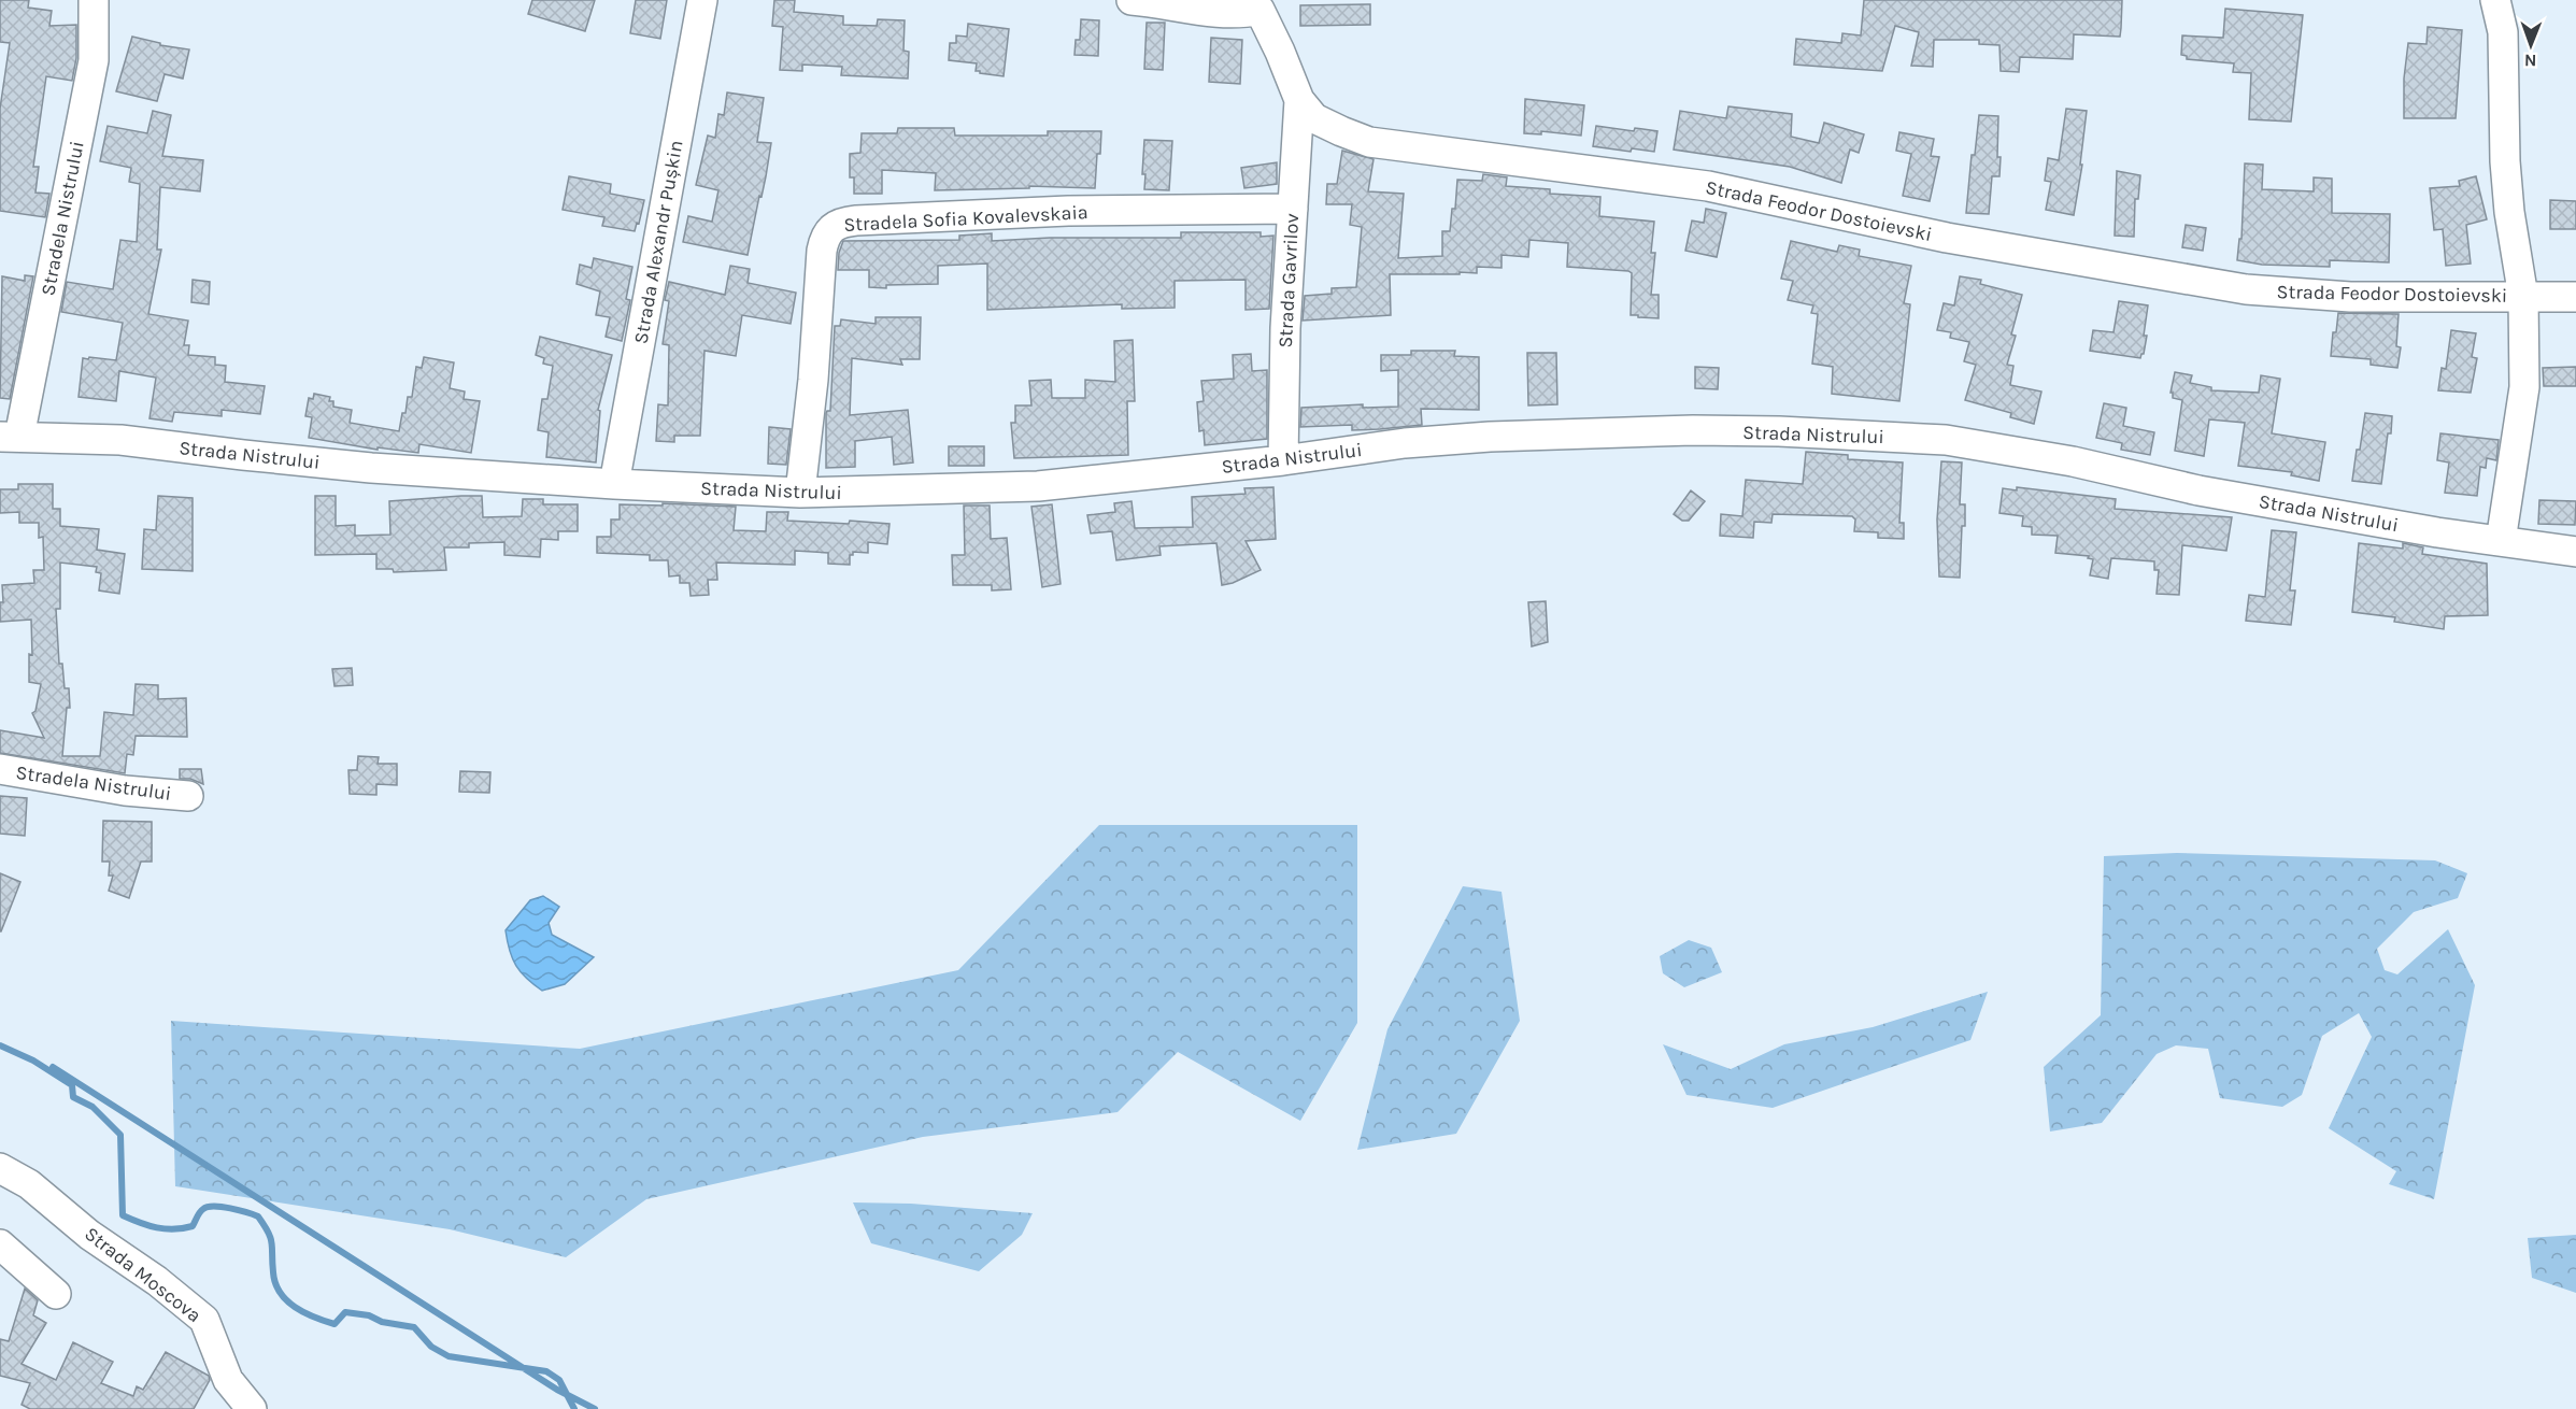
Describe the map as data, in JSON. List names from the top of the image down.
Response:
{
  "streets": {
    "street": [
      "Strada Feodor Dostoievski",
      "Stradela Nistrului",
      "Stradela Sofia Kovalevskaia",
      "Strada Alexandr Pușkin",
      "Strada Gavrilov",
      "Strada Nistrului",
      "Strada Moscova"
    ]
  },
  "crossings": [
    ["Strada Feodor Dostoievski", "Strada Gavrilov"],
    ["Stradela Nistrului", "Strada Nistrului"],
    ["Stradela Sofia Kovalevskaia", "Strada Gavrilov"],
    ["Stradela Sofia Kovalevskaia", "Strada Nistrului"],
    ["Strada Alexandr Pușkin", "Strada Nistrului"],
    ["Strada Gavrilov", "Strada Nistrului"]
  ],
  "north": "bottom"
}
